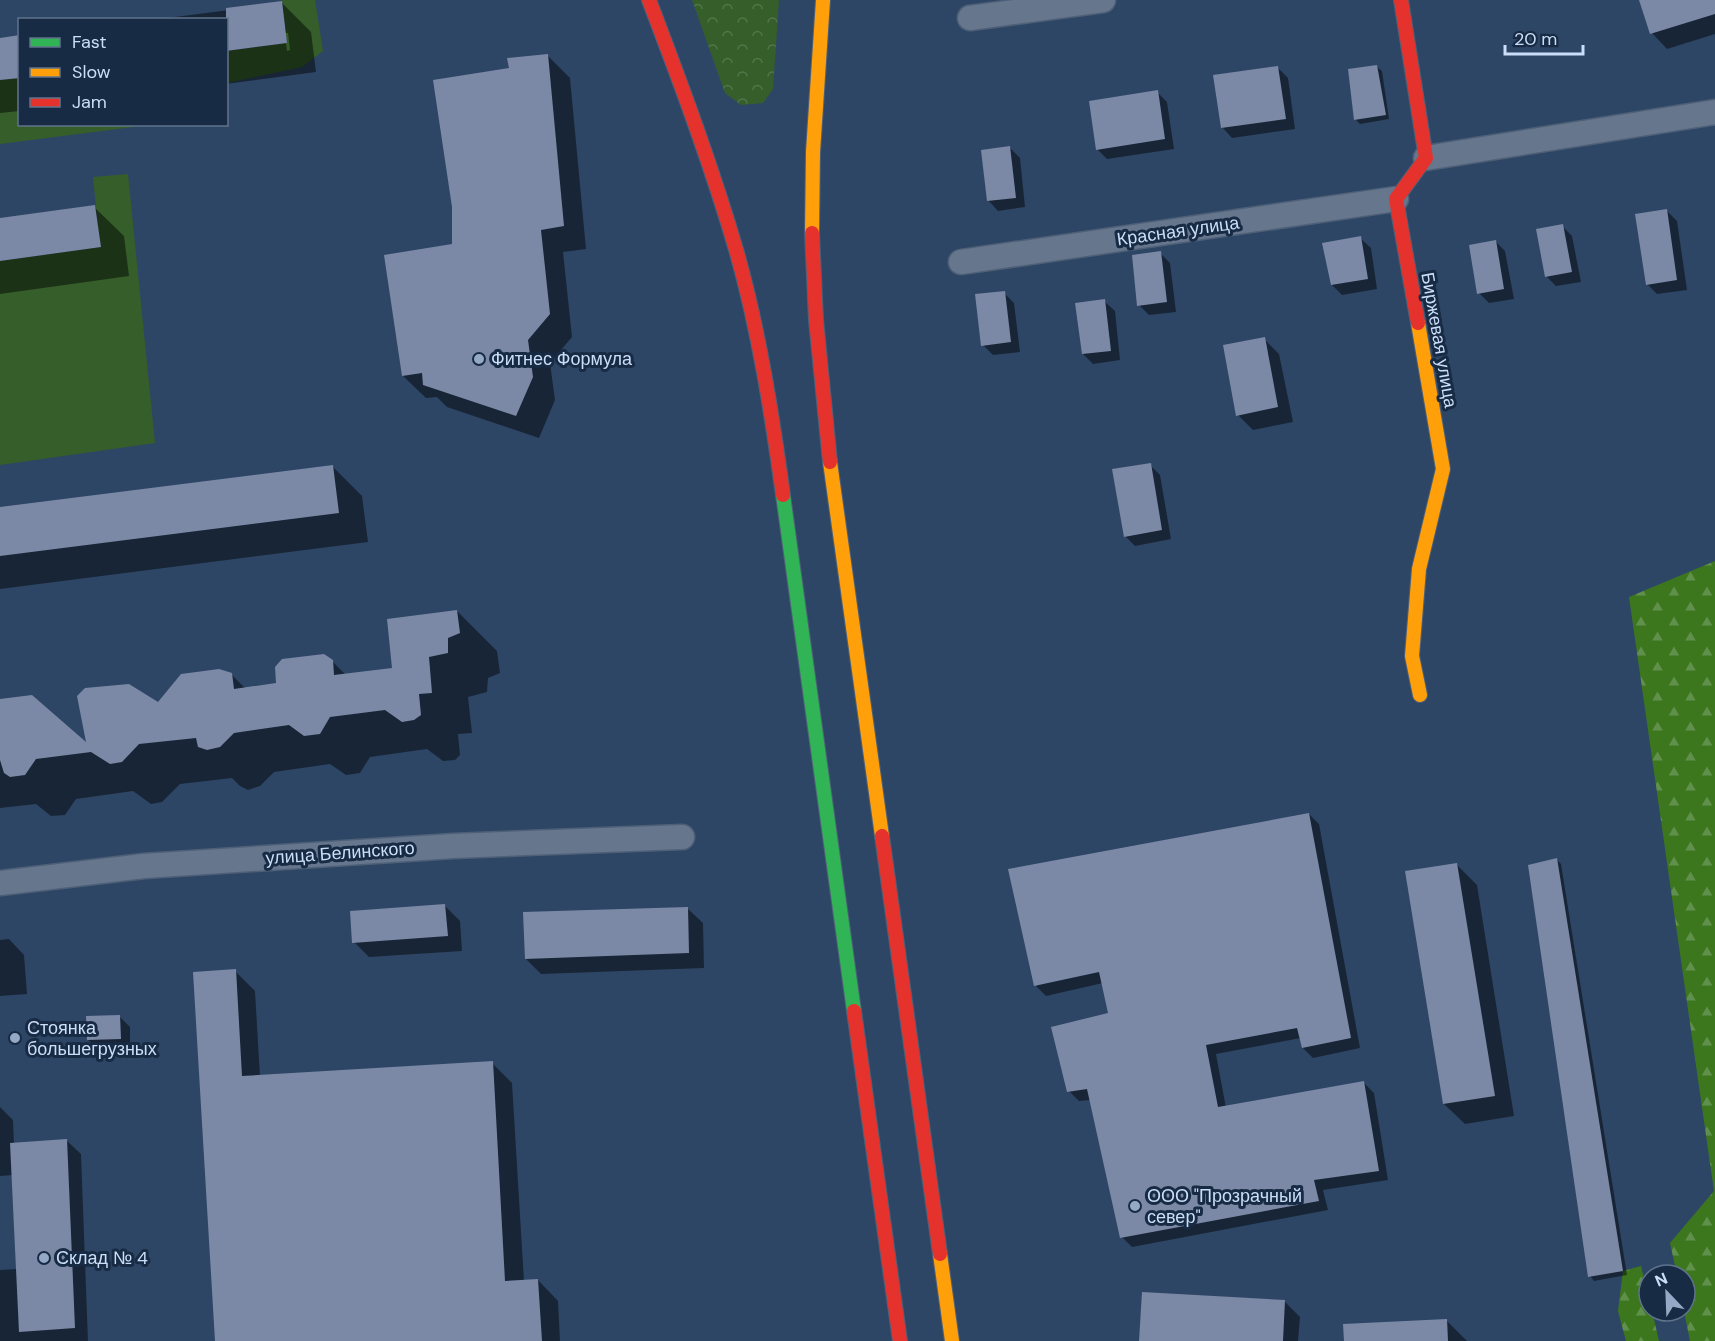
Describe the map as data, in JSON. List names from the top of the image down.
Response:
{
  "streets": {
    "main road": ["Биржевая улица"],
    "street": ["Красная улица", "улица Белинского"]
  },
  "crossings": [
    ["Красная улица", "Биржевая улица"]
  ],
  "places": [
    "Фитнес Формула",
    "Стоянка большегрузных",
    "ООО \"Прозрачный север\"",
    "Склад № 4"
  ],
  "legend": ["Fast", "Slow", "Jam"],
  "scale_bar": "20 m",
  "north": "top left"
}
